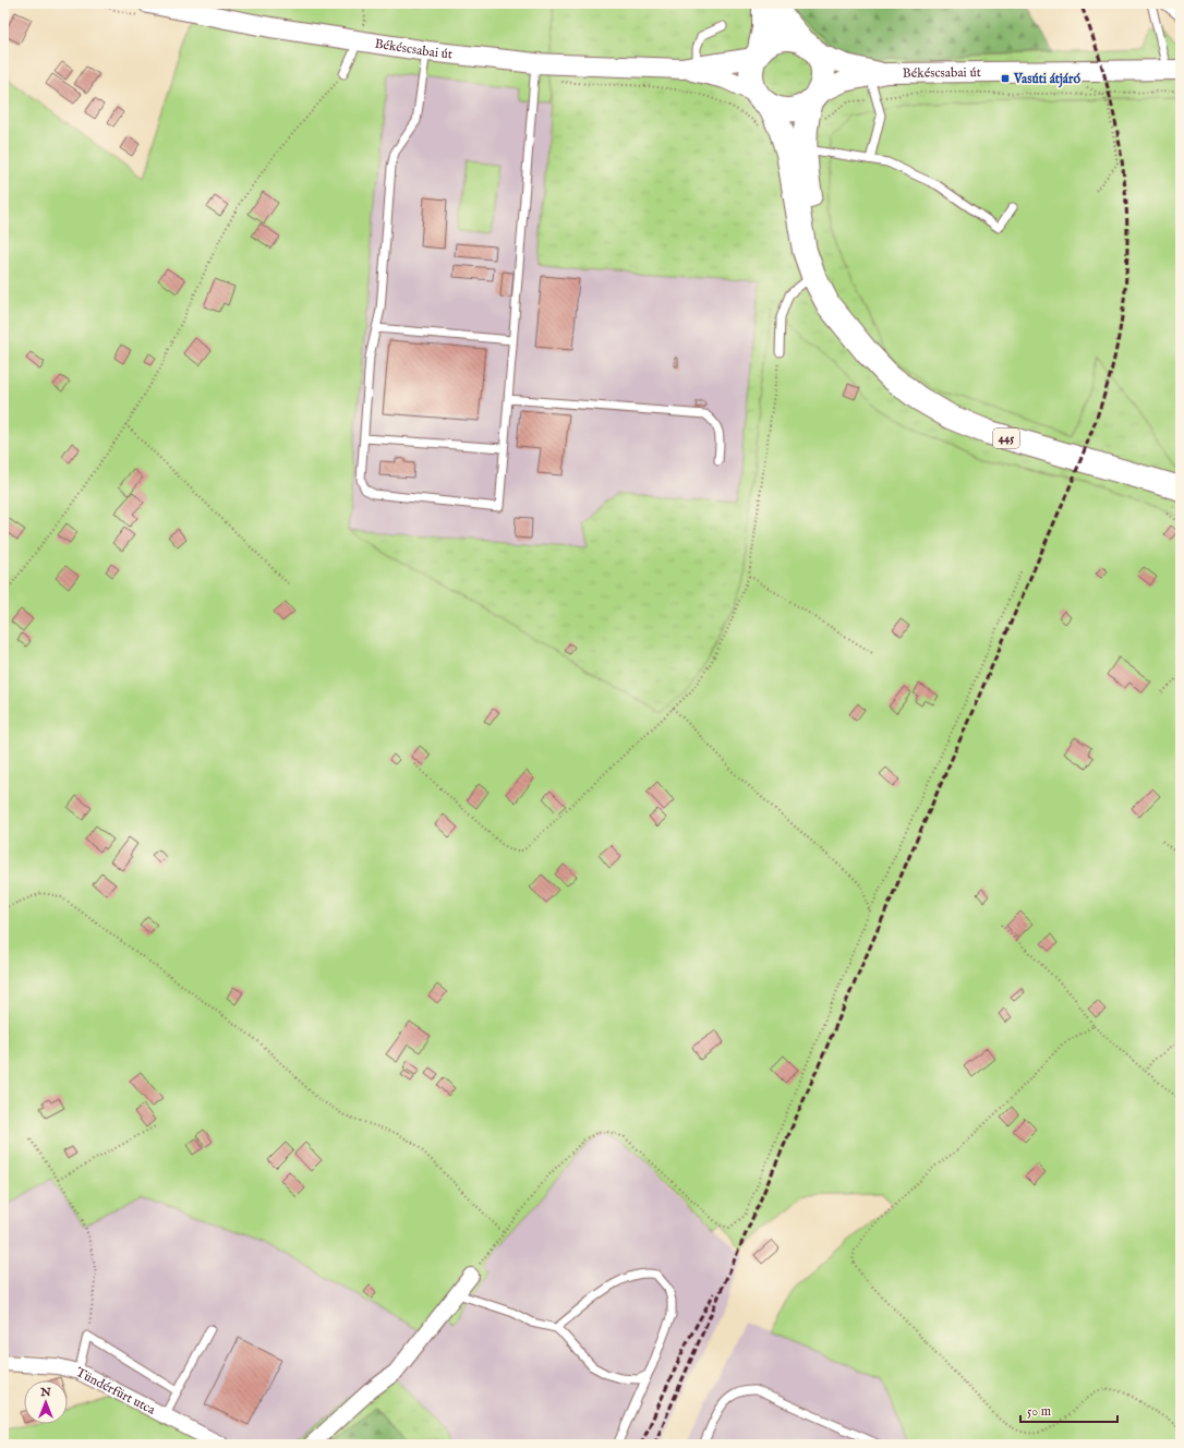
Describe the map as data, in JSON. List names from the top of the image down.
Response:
{
  "streets": {
    "main road": ["445"],
    "street": ["Békéscsabai út", "Tündérfürt utca"]
  },
  "crossings": [
    ["Békéscsabai út", "445"]
  ],
  "places": {
    "transit": ["Vasúti átjáró"]
  },
  "scale_bar": "50 m",
  "north": "top"
}
